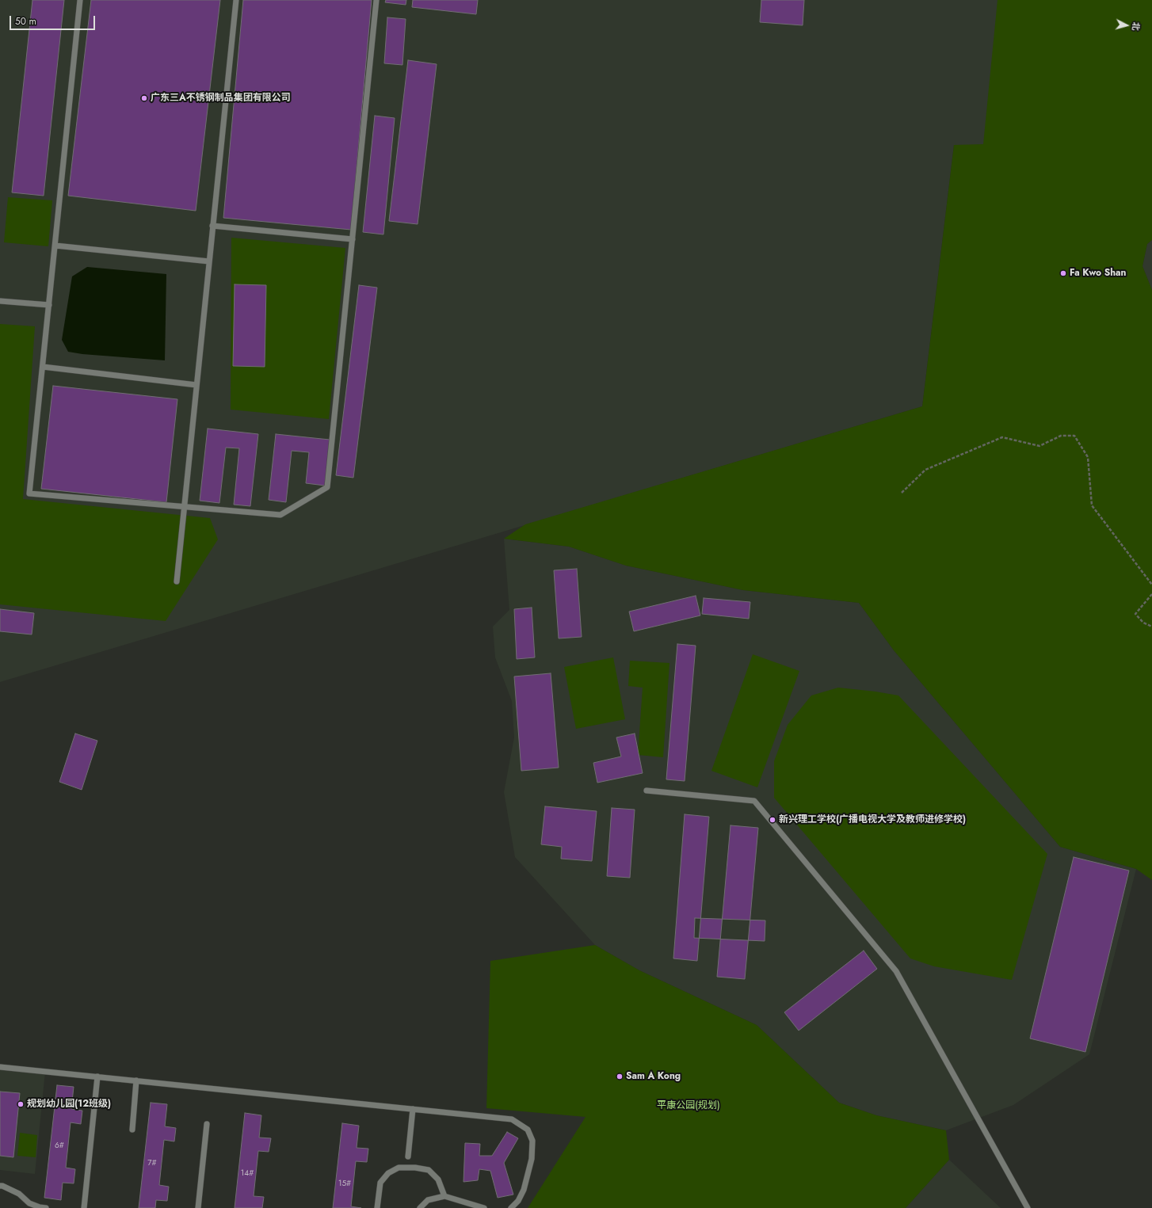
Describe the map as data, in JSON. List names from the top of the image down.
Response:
{
  "parks": ["平康公园(规划)"],
  "places": [
    "广东三A不锈钢制品集团有限公司",
    "Fa Kwo Shan",
    "新兴理工学校(广播电视大学及教师进修学校)",
    "Sam A Kong",
    "规划幼儿园(12班级)"
  ],
  "house_numbers": [
    "6#",
    "7#",
    "14#",
    "15#"
  ],
  "scale_bar": "50 m",
  "north": "right"
}
